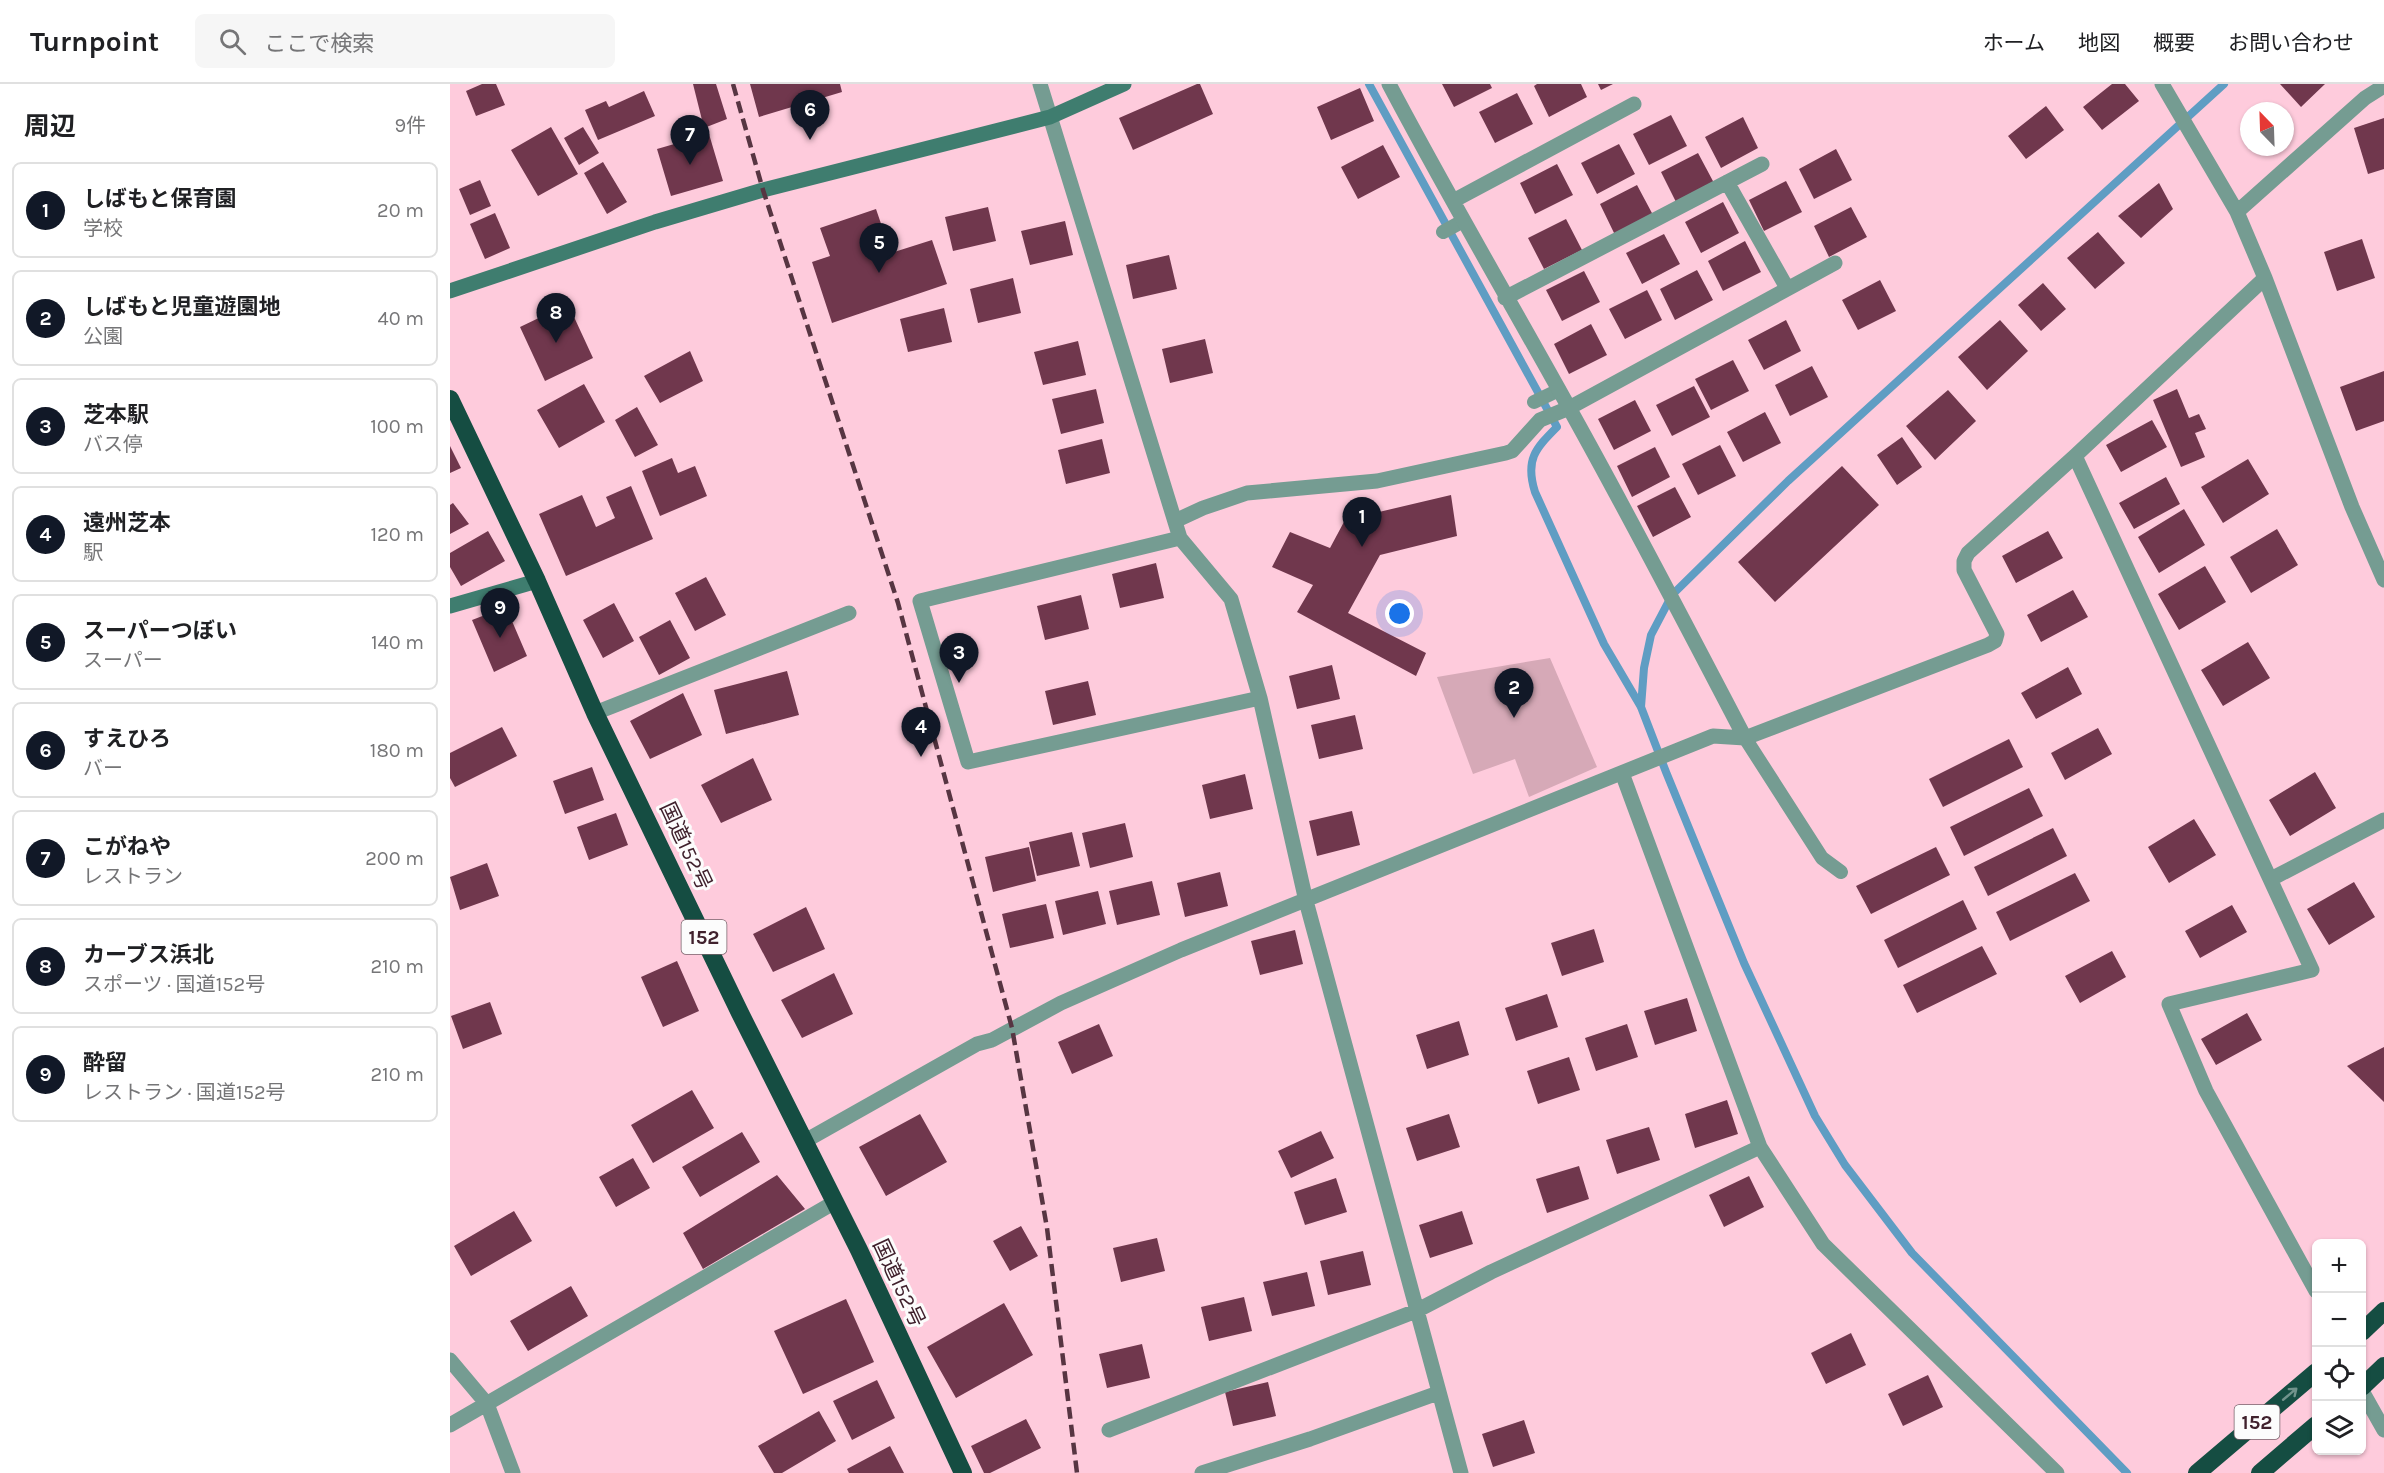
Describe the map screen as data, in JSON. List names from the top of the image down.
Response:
{
  "streets": {
    "highway": ["国道152号", "152"]
  },
  "north": "top left",
  "page": {
    "header": "Turnpoint",
    "search": "ここで検索",
    "nav": [
      "ホーム",
      "地図",
      "概要",
      "お問い合わせ"
    ],
    "heading": ["周辺", "9件"],
    "pins": [
      "6",
      "7",
      "5",
      "8",
      "1",
      "9",
      "3",
      "2",
      "4"
    ],
    "list": [
      {
        "mark": "1",
        "name": "しばもと保育園",
        "note": "学校",
        "value": "20 m"
      },
      {
        "mark": "2",
        "name": "しばもと児童遊園地",
        "note": "公園",
        "value": "40 m"
      },
      {
        "mark": "3",
        "name": "芝本駅",
        "note": "バス停",
        "value": "100 m"
      },
      {
        "mark": "4",
        "name": "遠州芝本",
        "note": "駅",
        "value": "120 m"
      },
      {
        "mark": "5",
        "name": "スーパーつぼい",
        "note": "スーパー",
        "value": "140 m"
      },
      {
        "mark": "6",
        "name": "すえひろ",
        "note": "バー",
        "value": "180 m"
      },
      {
        "mark": "7",
        "name": "こがねや",
        "note": "レストラン",
        "value": "200 m"
      },
      {
        "mark": "8",
        "name": "カーブス浜北",
        "note": "スポーツ · 国道152号",
        "value": "210 m"
      },
      {
        "mark": "9",
        "name": "酔留",
        "note": "レストラン · 国道152号",
        "value": "210 m"
      }
    ],
    "map_buttons": ["+", "−"]
  }
}
